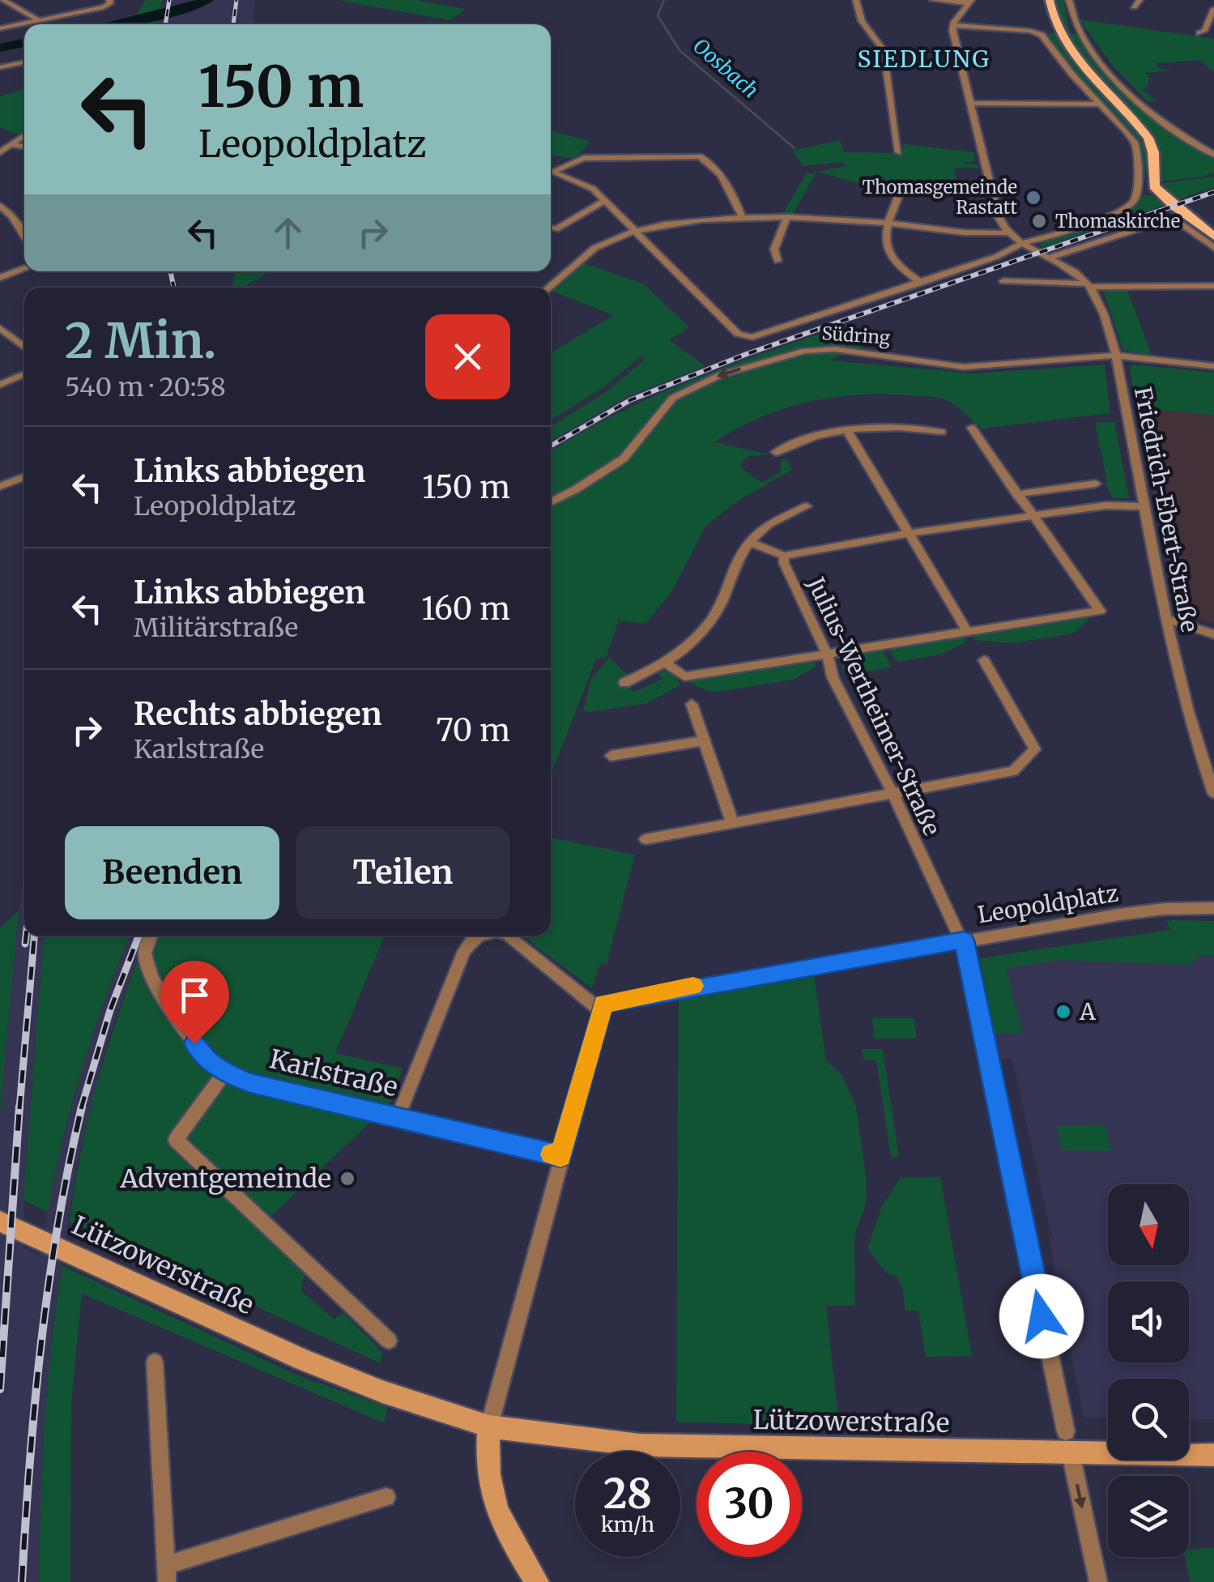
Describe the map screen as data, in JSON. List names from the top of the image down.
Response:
{
  "streets": {
    "main road": ["Lützowerstraße"],
    "street": [
      "Südring",
      "Friedrich-Ebert-Straße",
      "Julius-Wertheimer-Straße",
      "Leopoldplatz",
      "Karlstraße"
    ]
  },
  "crossings": [
    ["Südring", "Friedrich-Ebert-Straße"],
    ["Friedrich-Ebert-Straße", "Julius-Wertheimer-Straße"],
    ["Julius-Wertheimer-Straße", "Leopoldplatz"],
    ["Julius-Wertheimer-Straße", "Lützowerstraße"]
  ],
  "districts": ["SIEDLUNG"],
  "water": ["Oosbach"],
  "places": [
    "Thomasgemeinde Rastatt",
    "Thomaskirche",
    "A",
    "Adventgemeinde"
  ],
  "north": "bottom",
  "page": {
    "turn": ["150 m", "Leopoldplatz"],
    "heading": ["2 Min.", "540 m · 20:58"],
    "list": [
      {
        "name": "Links abbiegen",
        "note": "Leopoldplatz",
        "value": "150 m"
      },
      {
        "name": "Links abbiegen",
        "note": "Militärstraße",
        "value": "160 m"
      },
      {
        "name": "Rechts abbiegen",
        "note": "Karlstraße",
        "value": "70 m"
      }
    ],
    "buttons": ["Beenden", "Teilen"],
    "speed": "28 km/h",
    "limit": "30"
  }
}
